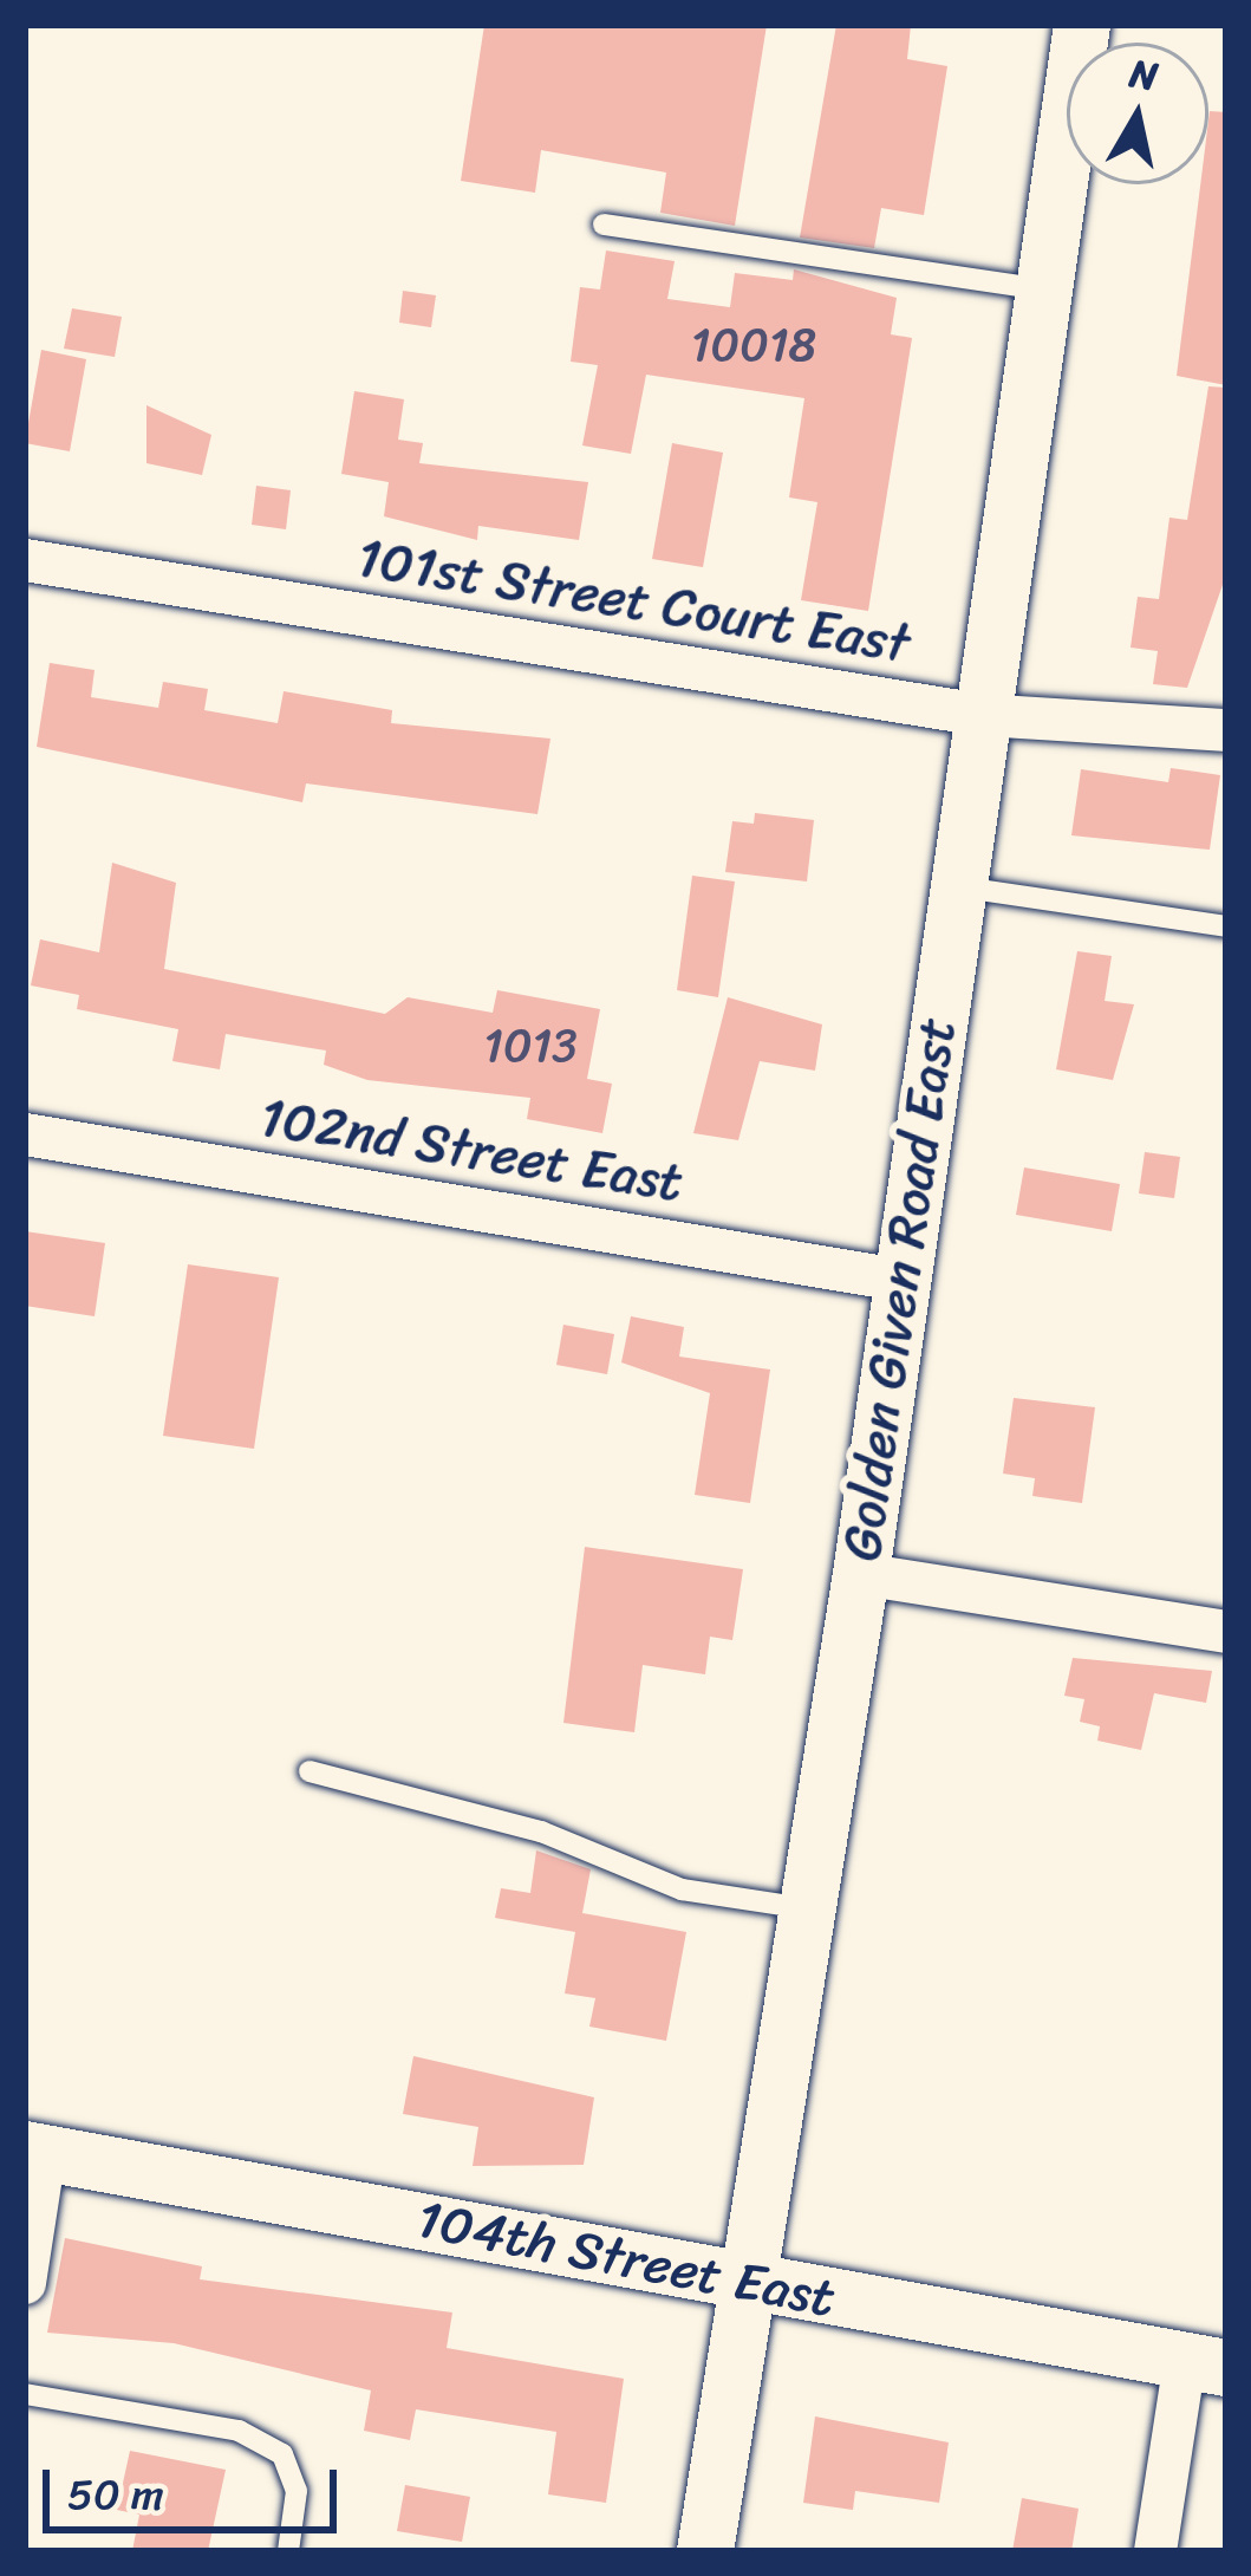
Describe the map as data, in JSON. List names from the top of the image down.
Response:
{
  "streets": {
    "street": [
      "101st Street Court East",
      "102nd Street East",
      "Golden Given Road East",
      "104th Street East"
    ]
  },
  "crossings": [
    ["101st Street Court East", "Golden Given Road East"],
    ["102nd Street East", "Golden Given Road East"],
    ["Golden Given Road East", "104th Street East"]
  ],
  "house_numbers": ["10018", "1013"],
  "scale_bar": "50 m",
  "north": "top"
}
